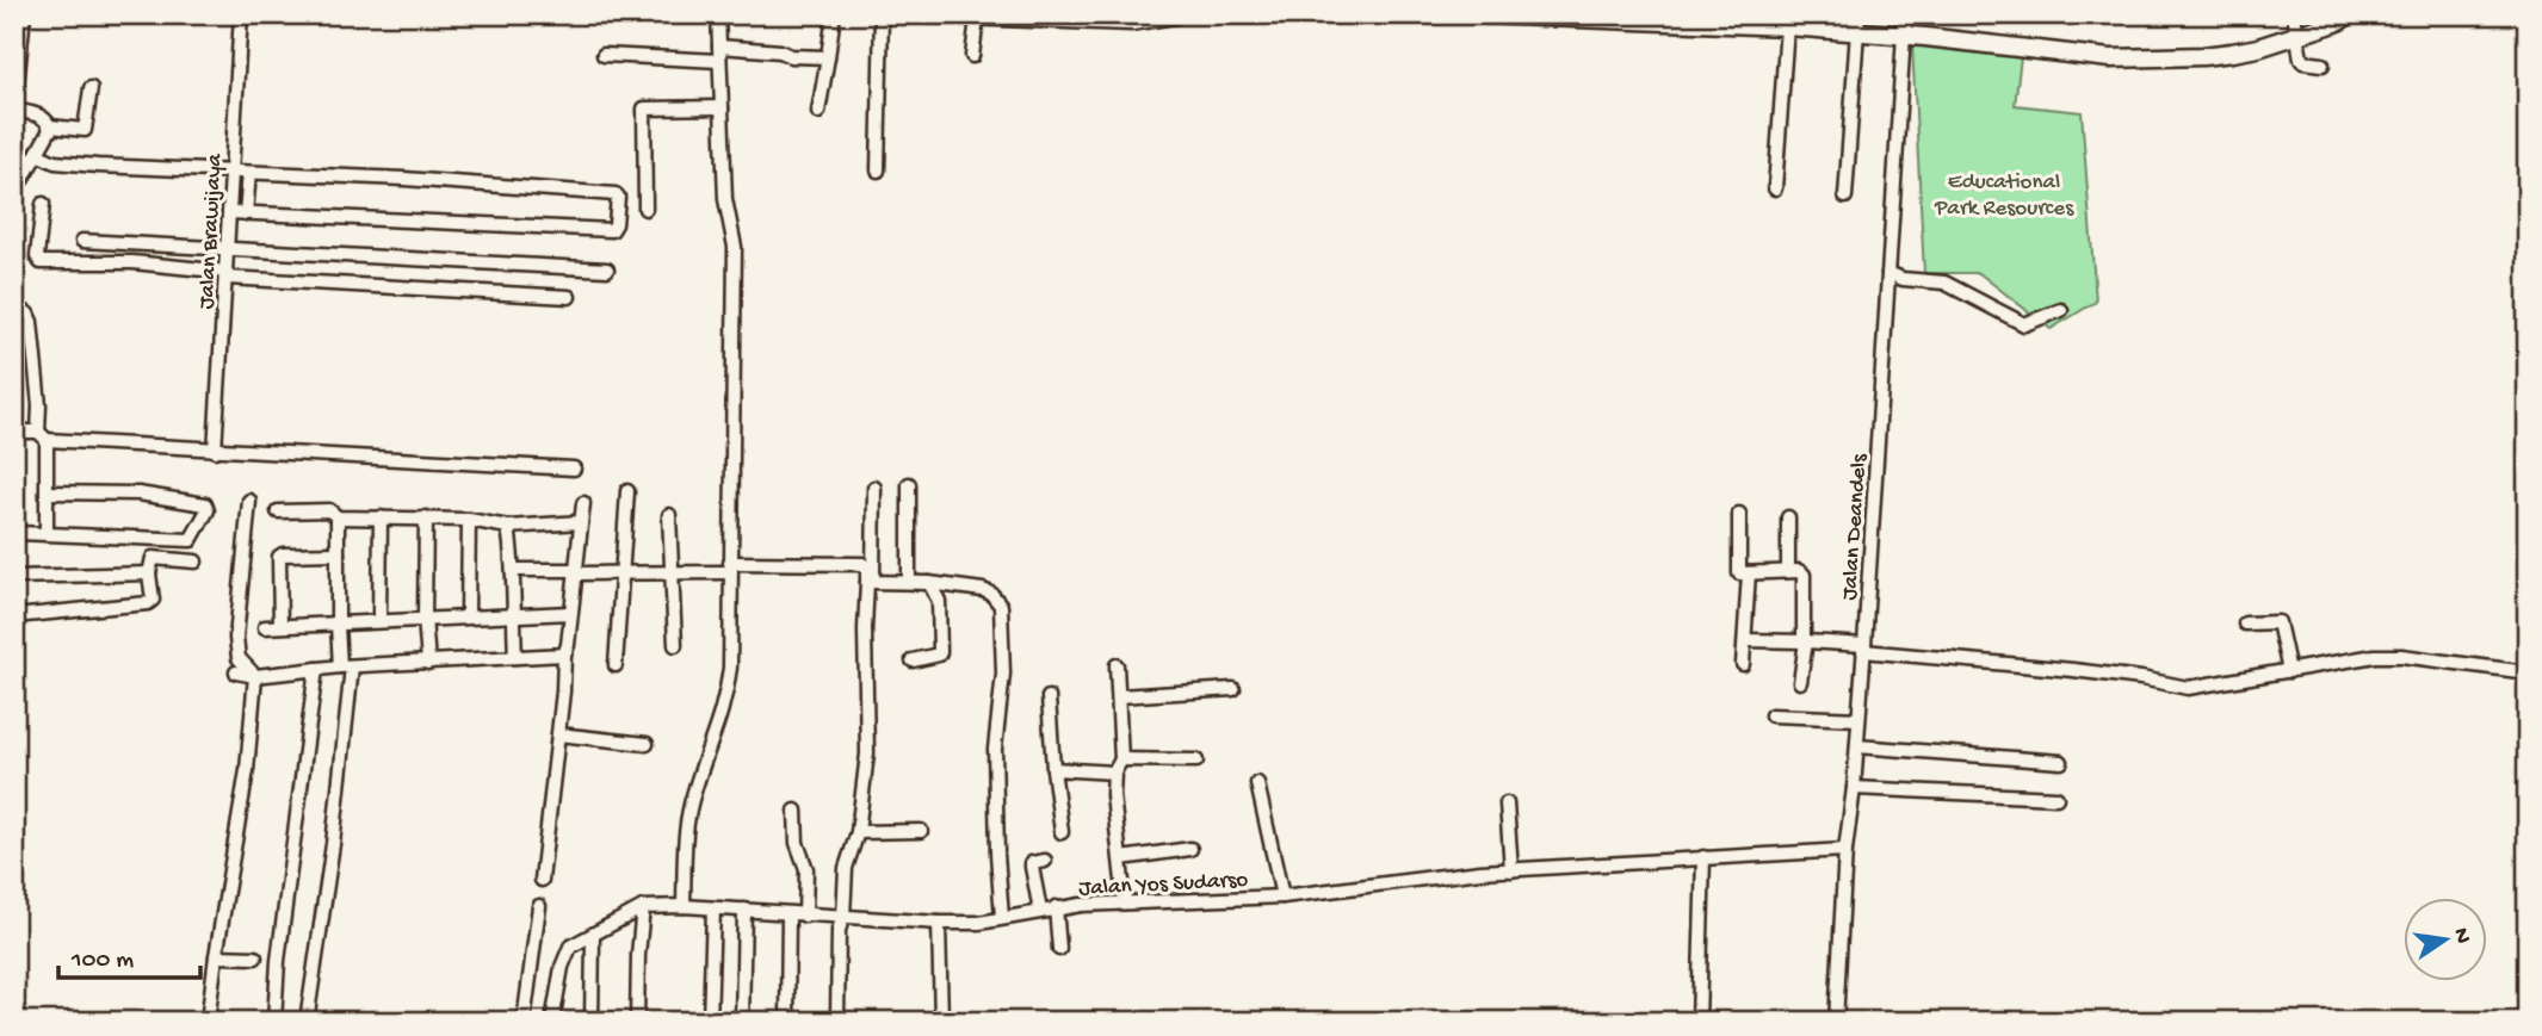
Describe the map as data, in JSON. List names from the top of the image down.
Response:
{
  "streets": {
    "street": ["Jalan Brawijaya", "Jalan Deandels", "Jalan Yos Sudarso"]
  },
  "crossings": [
    ["Jalan Deandels", "Jalan Yos Sudarso"]
  ],
  "parks": ["Educational Park Resources"],
  "scale_bar": "100 m",
  "north": "right"
}
